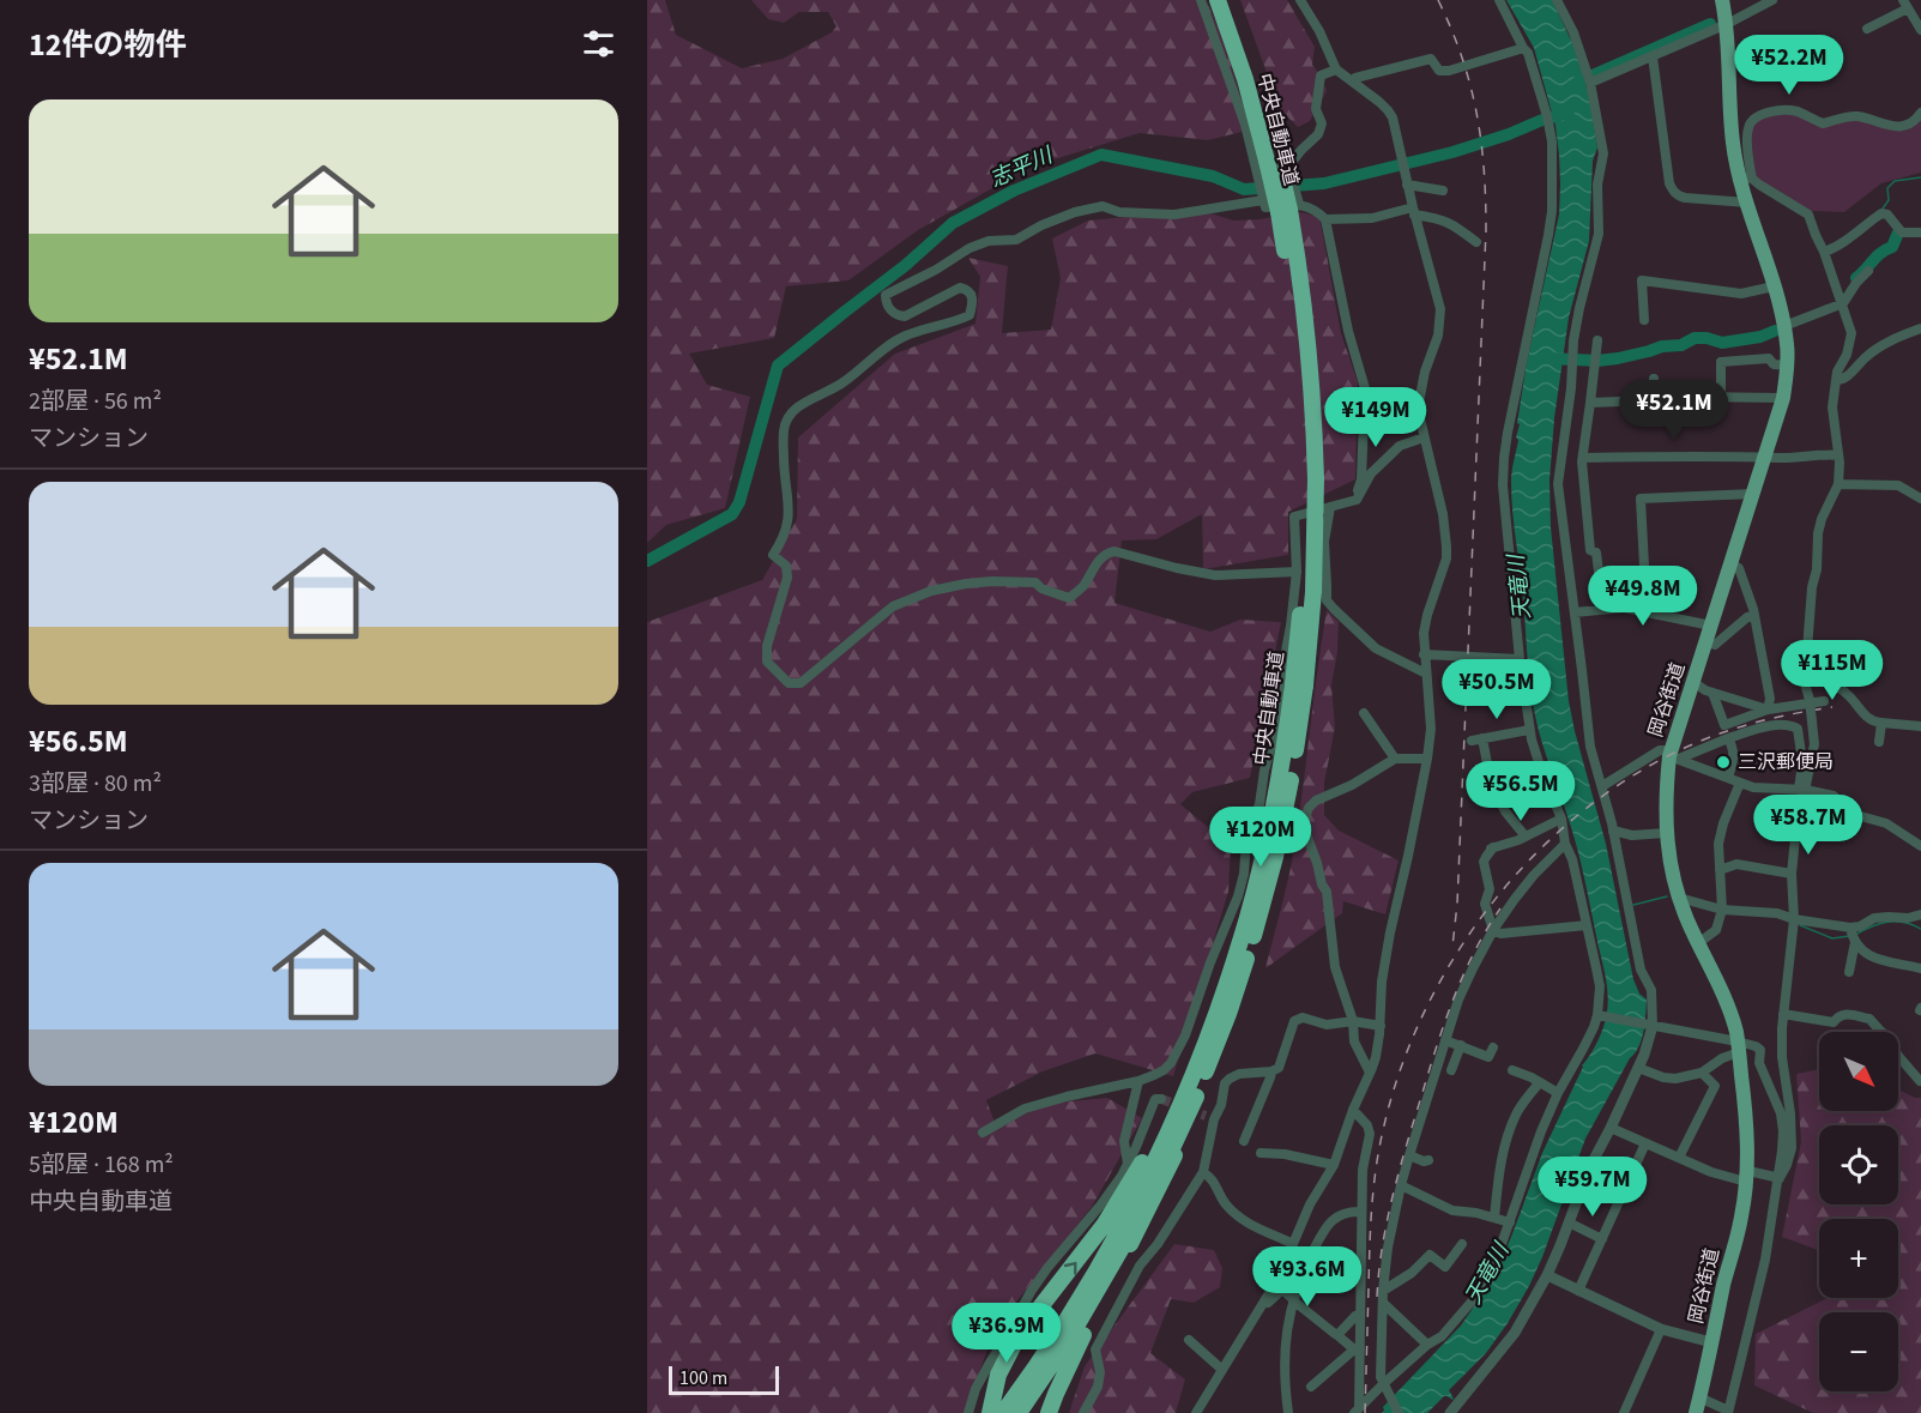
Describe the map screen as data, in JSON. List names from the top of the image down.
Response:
{
  "streets": {
    "highway": ["中央自動車道"],
    "main road": ["岡谷街道"]
  },
  "water": ["志平川", "天竜川"],
  "places": ["三沢郵便局"],
  "scale_bar": "100 m",
  "north": "bottom right",
  "page": {
    "heading": "12件の物件",
    "price": [
      "¥52.2M",
      "¥52.1M",
      "¥149M",
      "¥49.8M",
      "¥115M",
      "¥50.5M",
      "¥56.5M",
      "¥58.7M",
      "¥120M",
      "¥59.7M",
      "¥93.6M",
      "¥36.9M"
    ],
    "list": [
      {
        "name": "¥52.1M",
        "note": "2部屋 · 56 m² · マンション"
      },
      {
        "name": "¥56.5M",
        "note": "3部屋 · 80 m² · マンション"
      },
      {
        "name": "¥120M",
        "note": "5部屋 · 168 m² · 中央自動車道"
      }
    ],
    "map_buttons": ["+", "−"],
    "scale": "100 m"
  }
}
